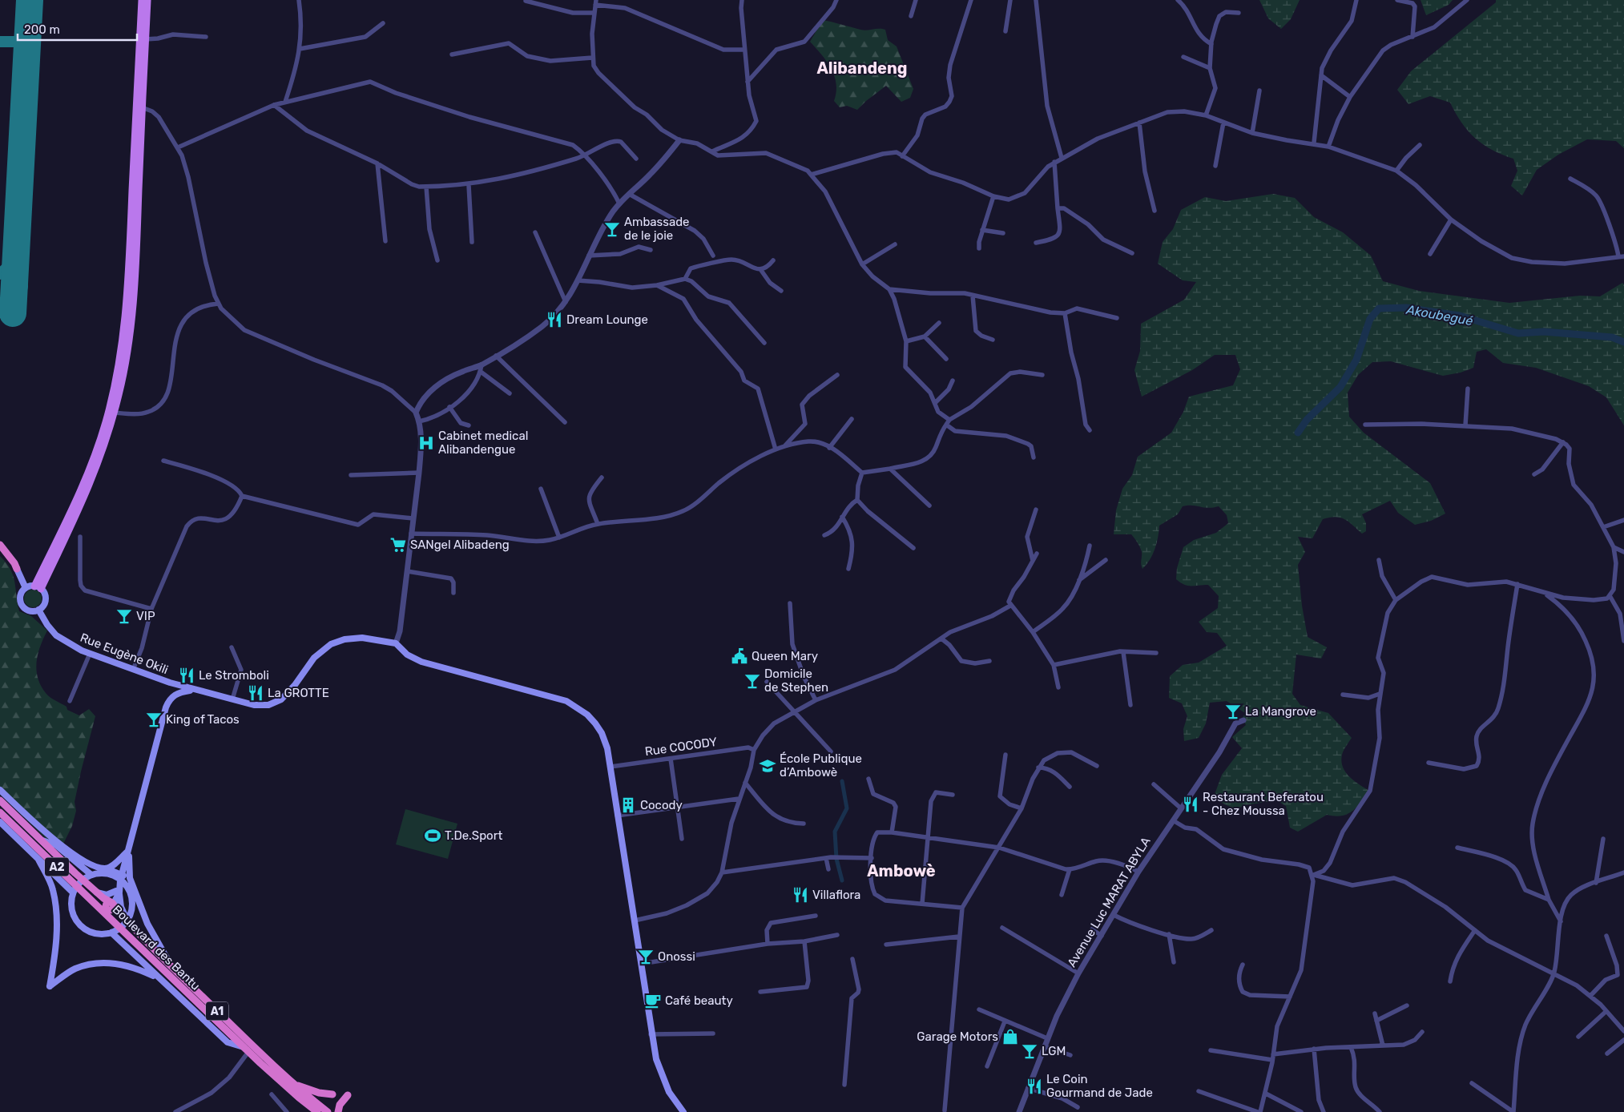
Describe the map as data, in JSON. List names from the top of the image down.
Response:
{
  "streets": {
    "highway": ["A2", "Boulevard des Bantu", "A1"],
    "main road": ["Rue Eugène Okili"],
    "street": ["Rue COCODY", "Avenue Luc MARAT ABYLA"]
  },
  "districts": ["Alibandeng", "Ambowè"],
  "water": ["Akoubegué"],
  "places": {
    "bar": [
      "Ambassade de le joie",
      "VIP",
      "Domicile de Stephen",
      "La Mangrove",
      "King of Tacos",
      "Onossi",
      "LGM"
    ],
    "restaurant": [
      "Dream Lounge",
      "Le Stromboli",
      "La GROTTE",
      "Restaurant Beferatou - Chez Moussa",
      "Villaflora",
      "Le Coin Gourmand de Jade"
    ],
    "hospital": ["Cabinet medical Alibandengue"],
    "supermarket": ["SANgel Alibadeng"],
    "public building": ["Queen Mary"],
    "school or university": ["École Publique d’Ambowè"],
    "building": ["Cocody"],
    "sports": ["T.De.Sport"],
    "cafe": ["Café beauty"],
    "shop": ["Garage Motors"]
  },
  "scale_bar": "200 m"
}
